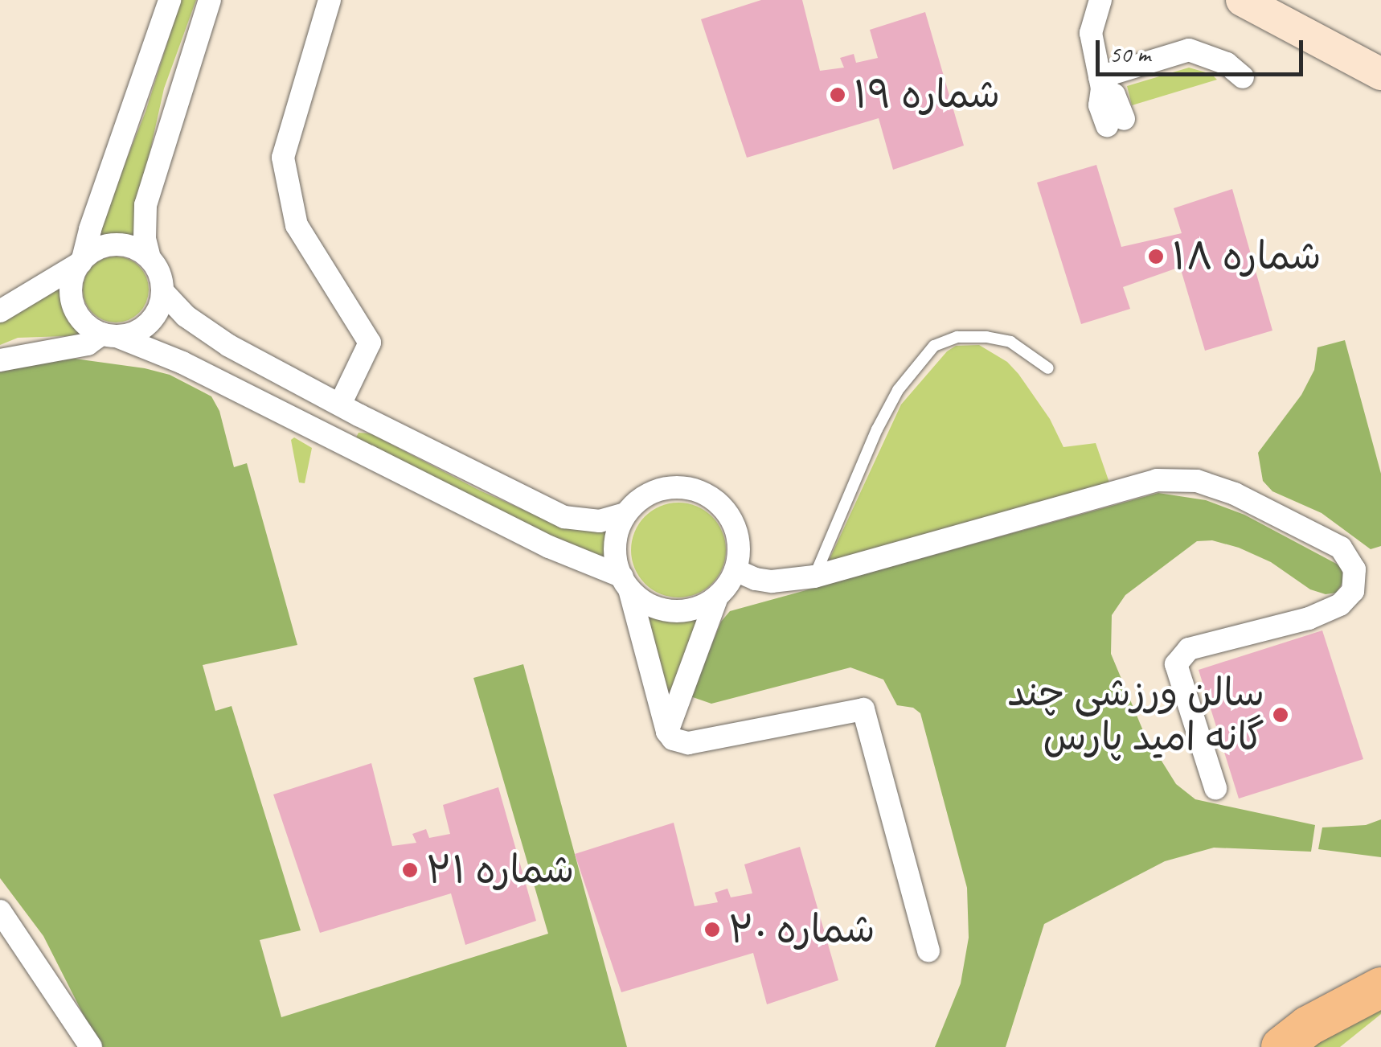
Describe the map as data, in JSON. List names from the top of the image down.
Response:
{
  "places": [
    "شماره ۱۹",
    "شماره ۱۸",
    "سالن ورزشی چند گانه امید پارس",
    "شماره ۲۱",
    "شماره ۲۰"
  ],
  "scale_bar": "50 m"
}
